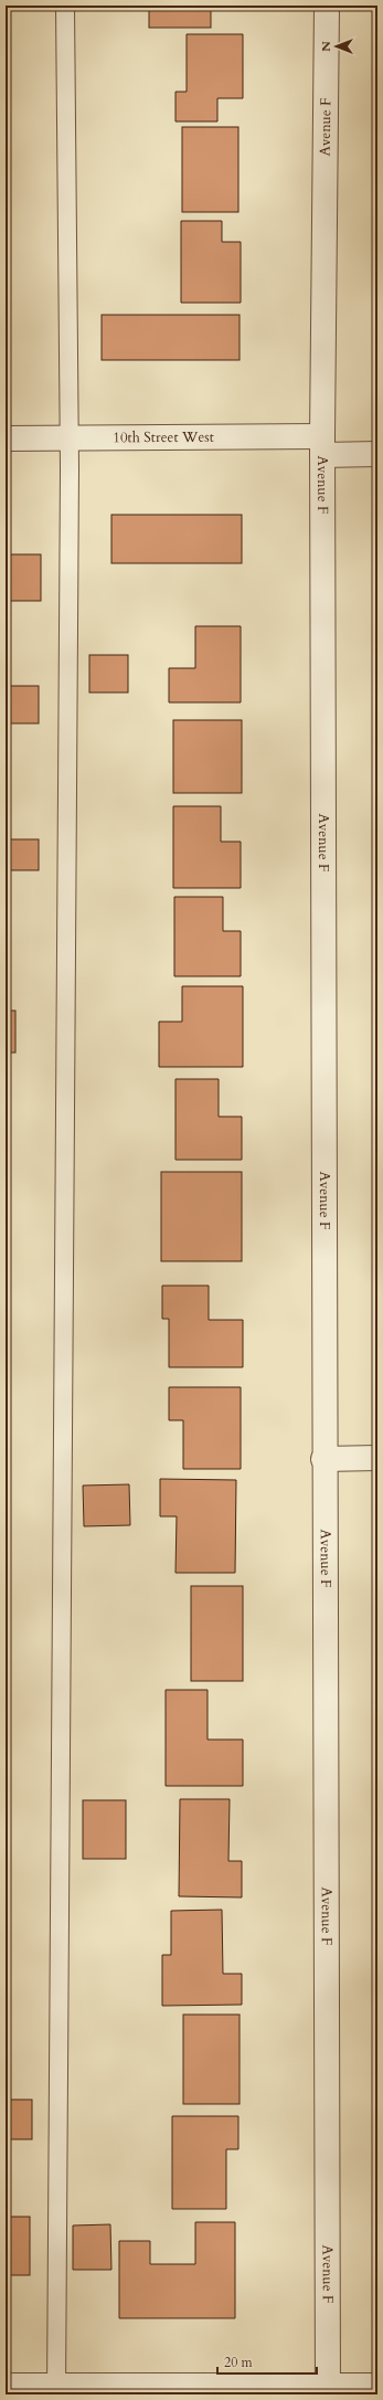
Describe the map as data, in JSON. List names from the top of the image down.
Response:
{
  "streets": {
    "street": ["Avenue F", "10th Street West"]
  },
  "crossings": [
    ["Avenue F", "10th Street West"]
  ],
  "scale_bar": "20 m",
  "north": "left"
}
